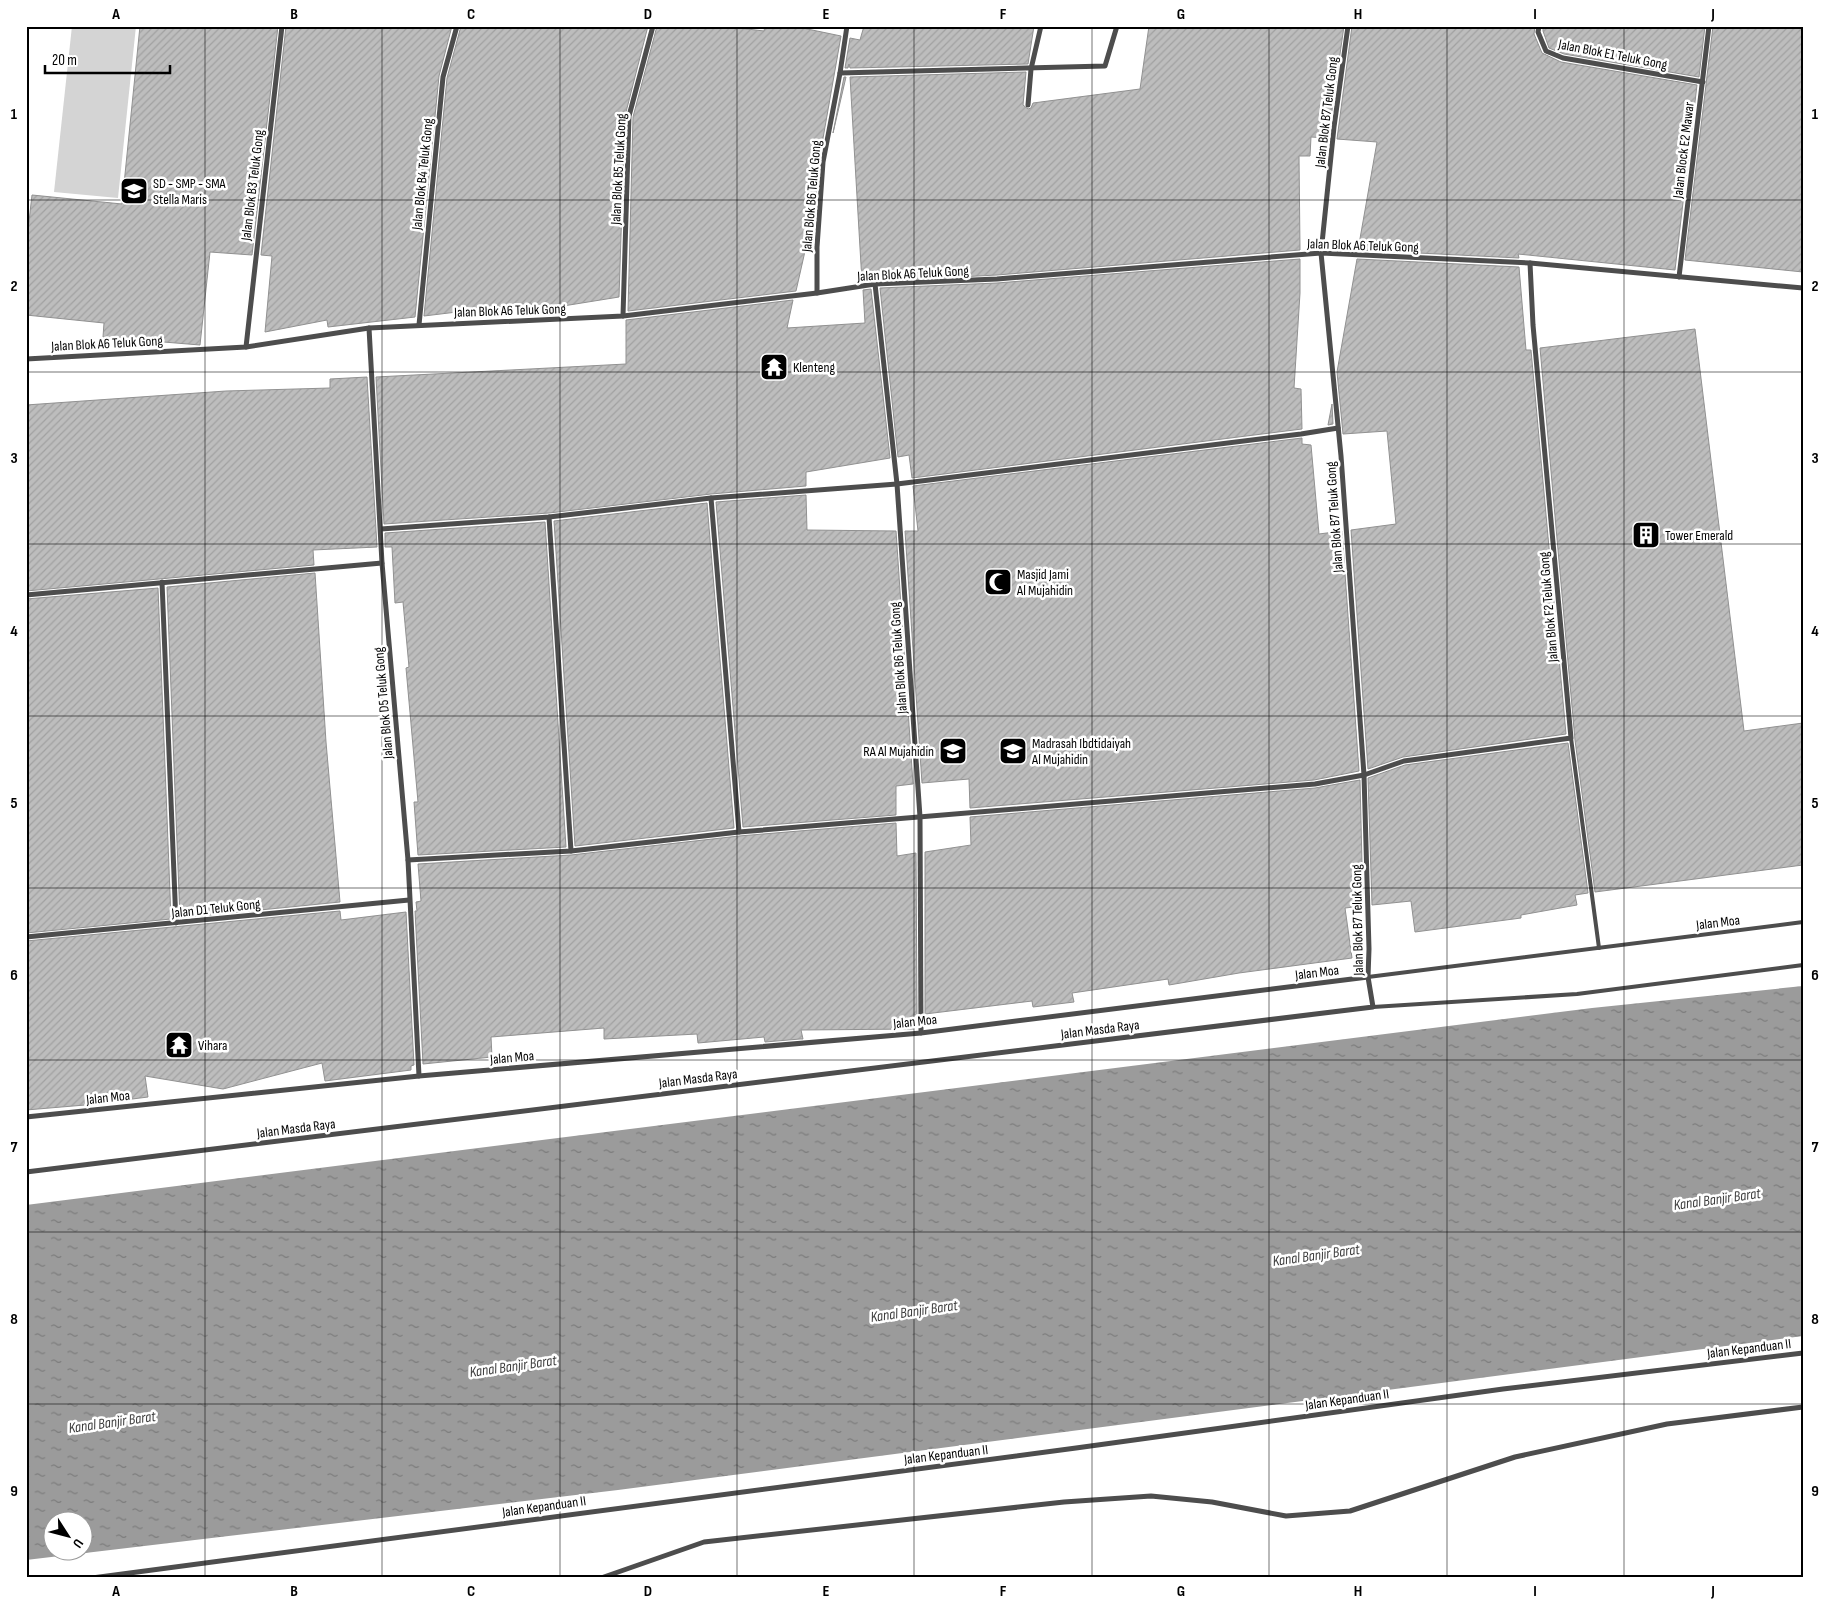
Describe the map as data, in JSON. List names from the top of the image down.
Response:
{
  "streets": {
    "street": [
      "Jalan Blok E1 Teluk Gong",
      "Jalan Blok B7 Teluk Gong",
      "Jalan Block E2 Mawar",
      "Jalan Blok B5 Teluk Gong",
      "Jalan Blok B4 Teluk Gong",
      "Jalan Blok B3 Teluk Gong",
      "Jalan Blok B6 Teluk Gong",
      "Jalan Blok A6 Teluk Gong",
      "Jalan Blok F2 Teluk Gong",
      "Jalan Blok D5 Teluk Gong",
      "Jalan D1 Teluk Gong",
      "Jalan Moa",
      "Jalan Masda Raya",
      "Jalan Kepanduan II"
    ]
  },
  "crossings": [
    ["Jalan Blok E1 Teluk Gong", "Jalan Block E2 Mawar"],
    ["Jalan Blok B7 Teluk Gong", "Jalan Blok A6 Teluk Gong"],
    ["Jalan Blok B7 Teluk Gong", "Jalan Moa"],
    ["Jalan Blok B7 Teluk Gong", "Jalan Masda Raya"],
    ["Jalan Block E2 Mawar", "Jalan Blok A6 Teluk Gong"],
    ["Jalan Blok B5 Teluk Gong", "Jalan Blok A6 Teluk Gong"],
    ["Jalan Blok B4 Teluk Gong", "Jalan Blok A6 Teluk Gong"],
    ["Jalan Blok B3 Teluk Gong", "Jalan Blok A6 Teluk Gong"],
    ["Jalan Blok B6 Teluk Gong", "Jalan Blok A6 Teluk Gong"],
    ["Jalan Blok B6 Teluk Gong", "Jalan Moa"],
    ["Jalan Blok A6 Teluk Gong", "Jalan Blok F2 Teluk Gong"],
    ["Jalan Blok A6 Teluk Gong", "Jalan Blok D5 Teluk Gong"],
    ["Jalan Blok F2 Teluk Gong", "Jalan Moa"],
    ["Jalan Blok D5 Teluk Gong", "Jalan D1 Teluk Gong"],
    ["Jalan Blok D5 Teluk Gong", "Jalan Moa"]
  ],
  "water": ["Kanal Banjir Barat"],
  "places": {
    "school or university": ["SD - SMP - SMA Stella Maris", "RA Al Mujahidin", "Madrasah Ibdtidaiyah Al Mujahidin"],
    "temple": ["Klenteng", "Vihara"],
    "building": ["Tower Emerald"],
    "mosque": ["Masjid Jami Al Mujahidin"]
  },
  "scale_bar": "20 m",
  "north": "bottom right",
  "grid": {
    "columns": [
      "A",
      "B",
      "C",
      "D",
      "E",
      "F",
      "G",
      "H",
      "I",
      "J"
    ],
    "rows": [
      "1",
      "2",
      "3",
      "4",
      "5",
      "6",
      "7",
      "8",
      "9"
    ]
  }
}
